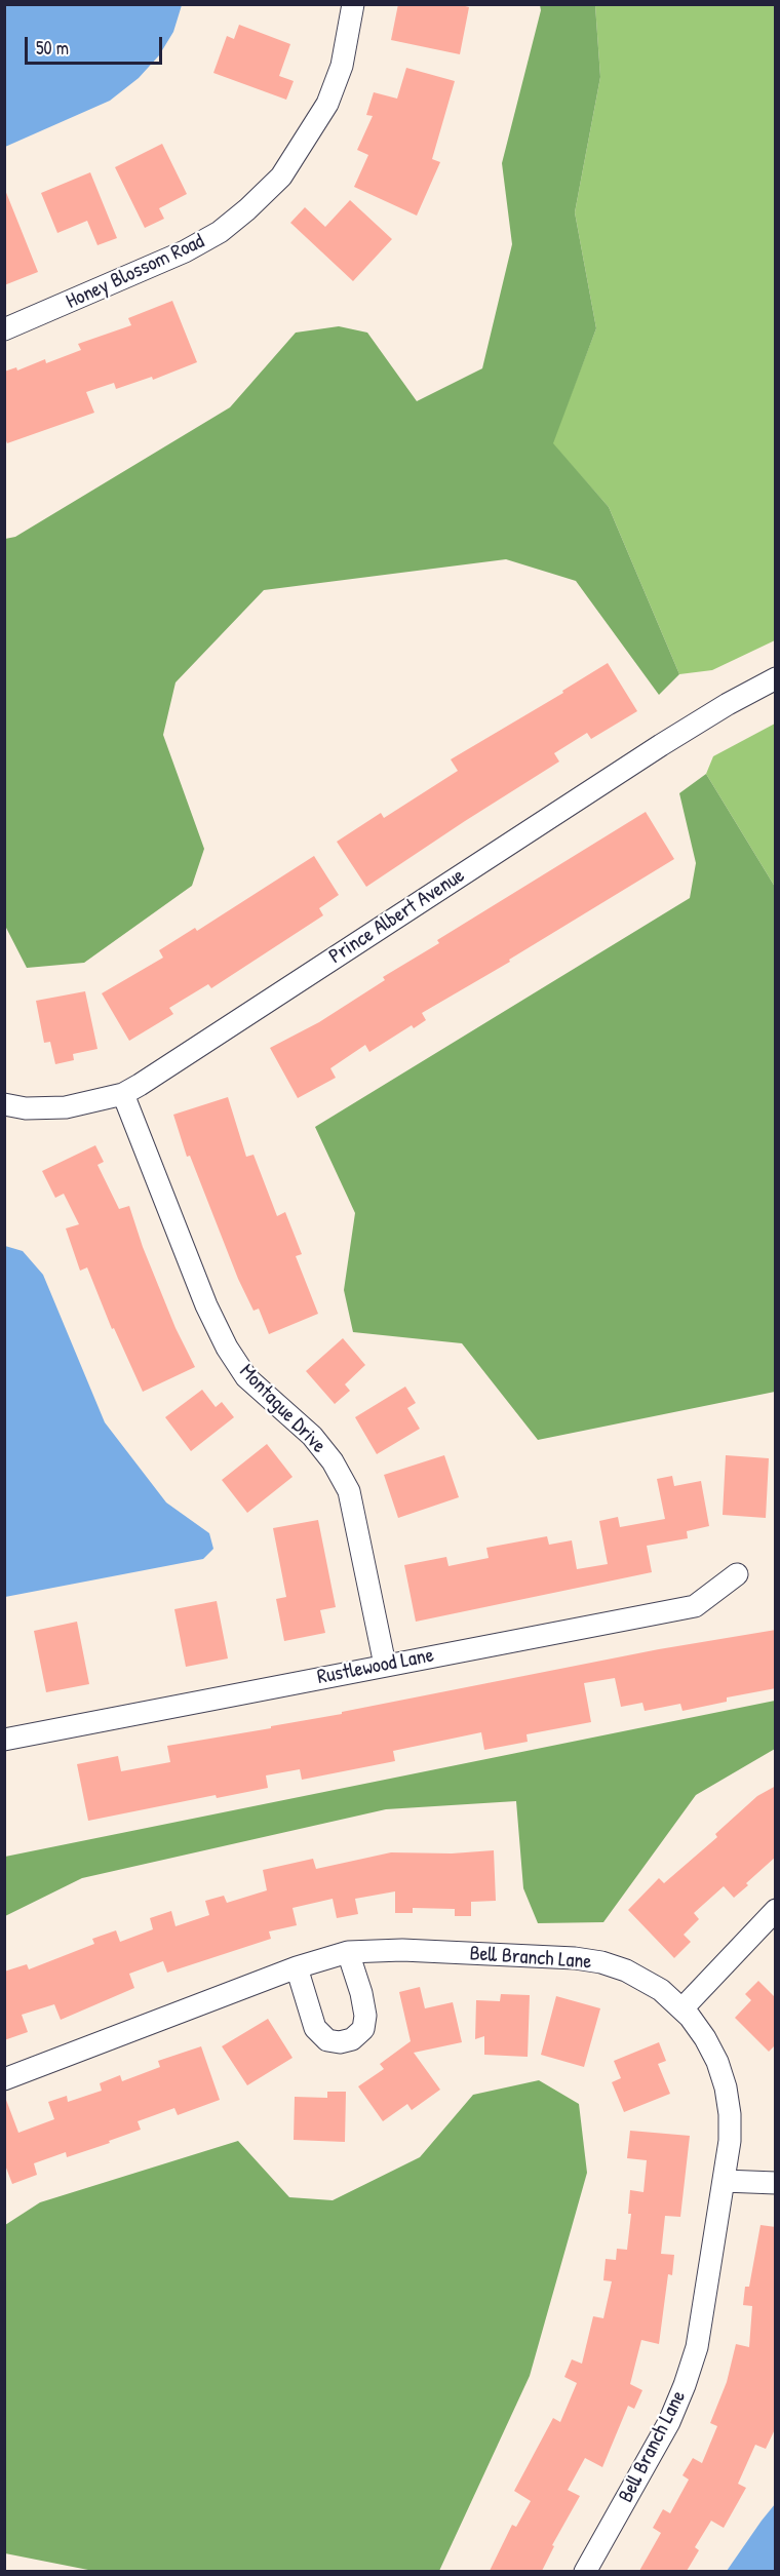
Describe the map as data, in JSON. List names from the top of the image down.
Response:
{
  "streets": {
    "street": [
      "Honey Blossom Road",
      "Prince Albert Avenue",
      "Montague Drive",
      "Rustlewood Lane",
      "Bell Branch Lane"
    ]
  },
  "crossings": [
    ["Prince Albert Avenue", "Montague Drive"],
    ["Montague Drive", "Rustlewood Lane"]
  ],
  "scale_bar": "50 m"
}
